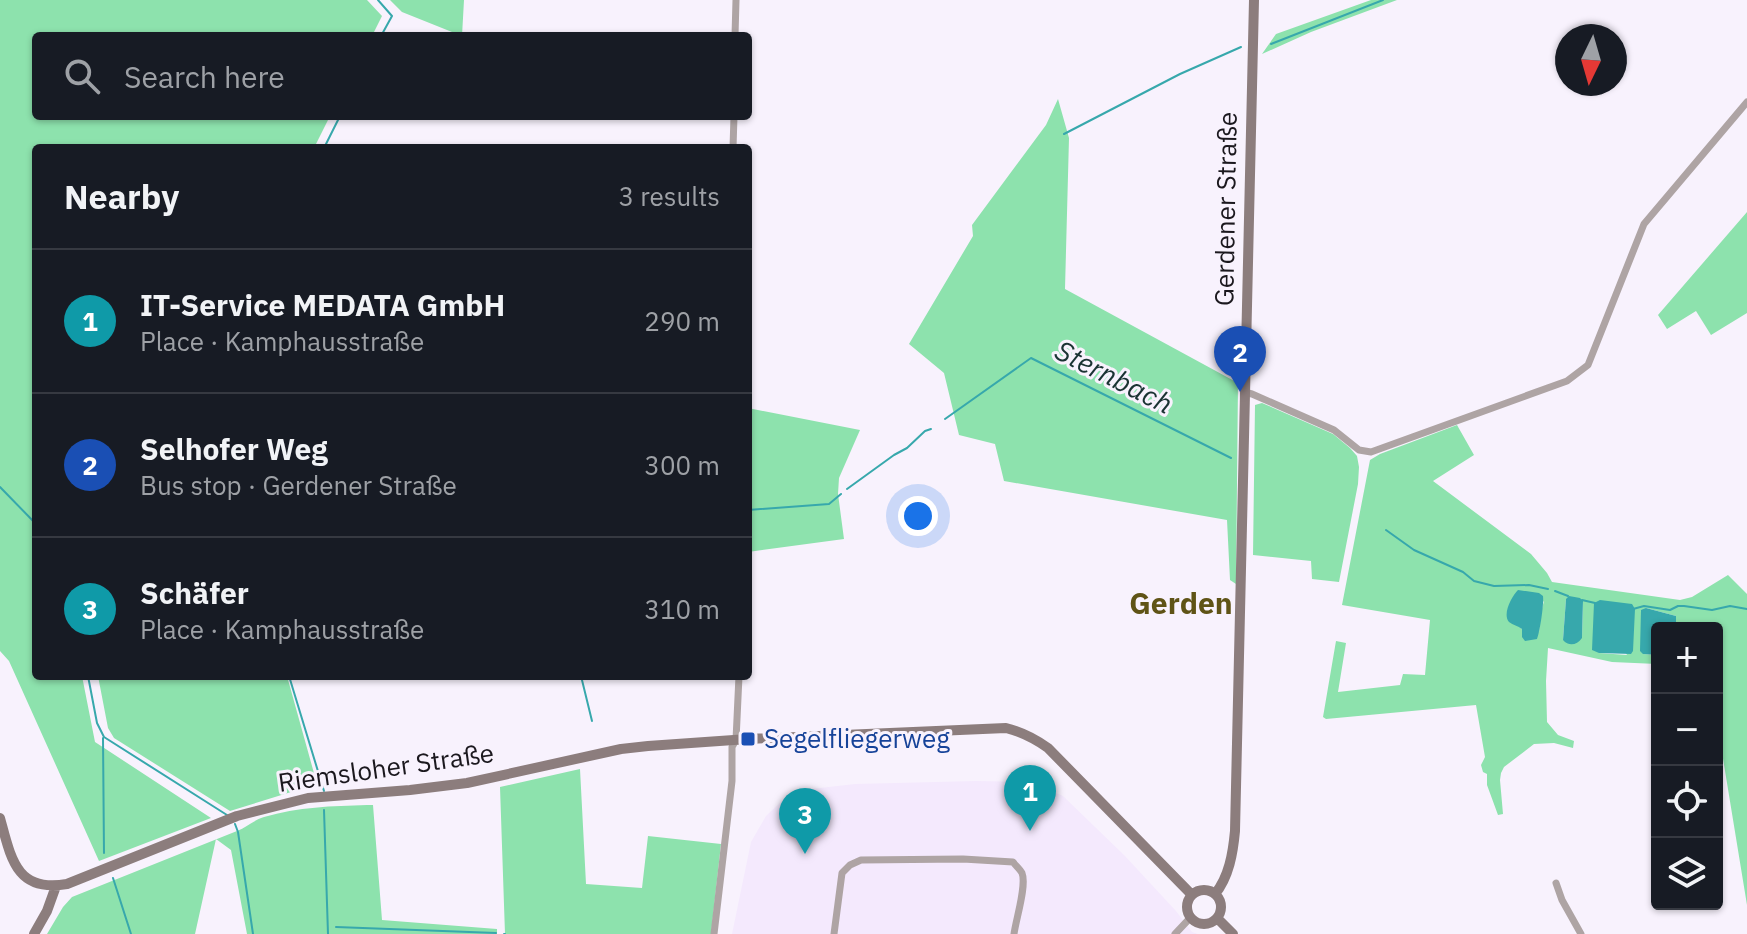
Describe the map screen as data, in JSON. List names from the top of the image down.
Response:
{
  "streets": {
    "main road": ["Gerdener Straße", "Riemsloher Straße"]
  },
  "crossings": [
    ["Gerdener Straße", "Riemsloher Straße"]
  ],
  "districts": ["Gerden"],
  "water": ["Sternbach"],
  "places": {
    "transit": ["Segelfliegerweg"]
  },
  "north": "bottom",
  "page": {
    "search": "Search here",
    "heading": ["Nearby", "3 results"],
    "list": [
      {
        "mark": "1",
        "name": "IT-Service MEDATA GmbH",
        "note": "Place · Kamphausstraße",
        "value": "290 m"
      },
      {
        "mark": "2",
        "name": "Selhofer Weg",
        "note": "Bus stop · Gerdener Straße",
        "value": "300 m"
      },
      {
        "mark": "3",
        "name": "Schäfer",
        "note": "Place · Kamphausstraße",
        "value": "310 m"
      }
    ],
    "pins": ["2", "1", "3"],
    "map_buttons": ["+", "−"]
  }
}
